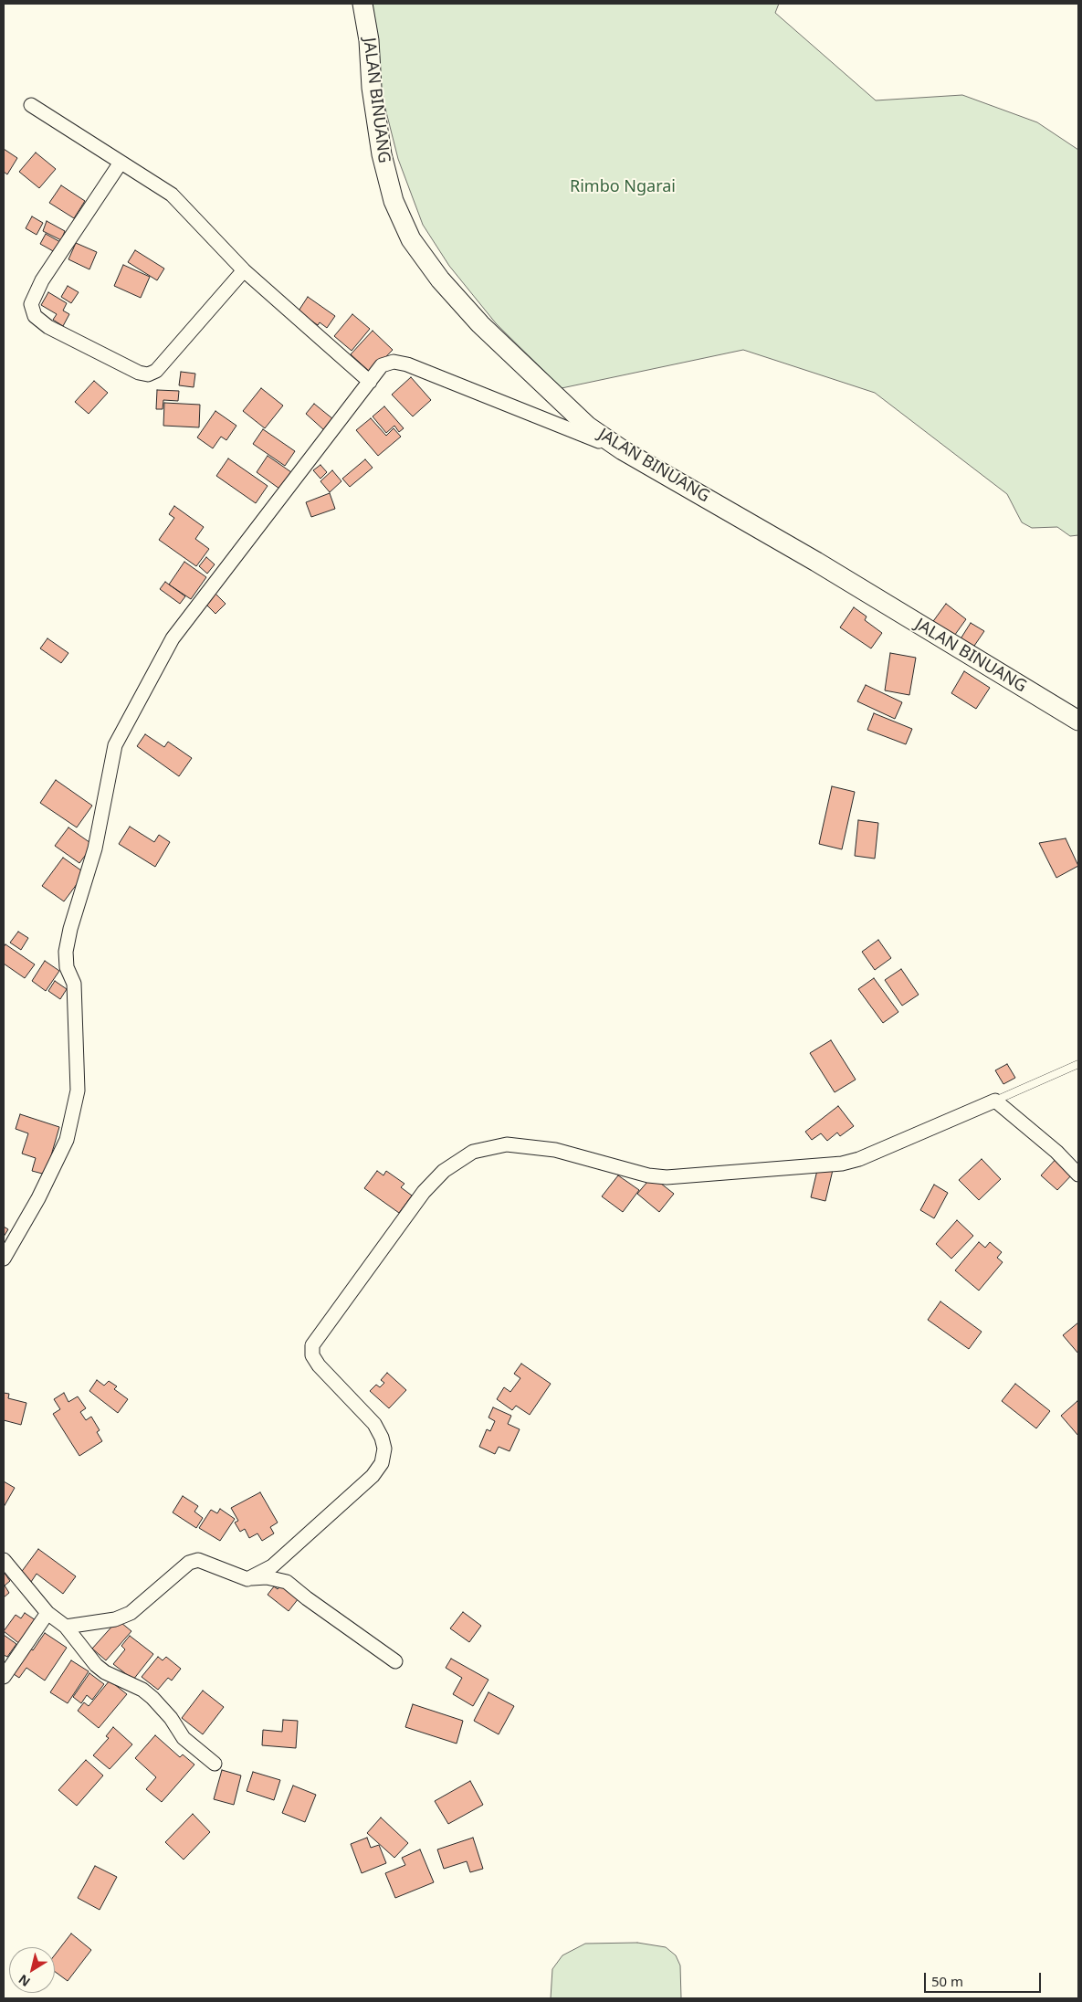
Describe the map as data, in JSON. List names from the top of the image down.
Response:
{
  "streets": {
    "main road": ["JALAN BINUANG"]
  },
  "parks": ["Rimbo Ngarai"],
  "scale_bar": "50 m",
  "north": "bottom left"
}
